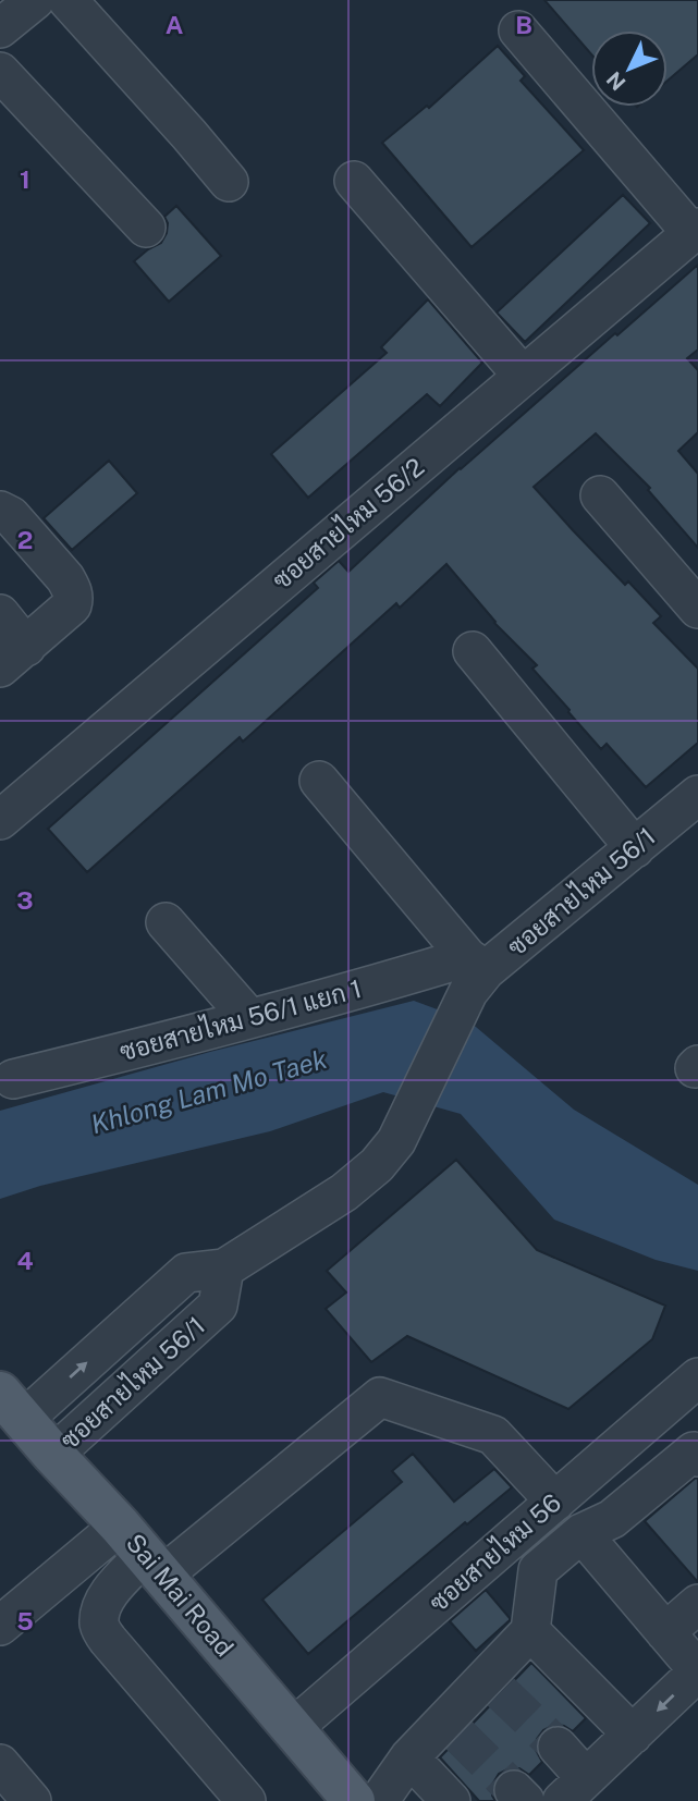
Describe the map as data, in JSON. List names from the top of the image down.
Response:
{
  "streets": {
    "main road": ["Sai Mai Road"],
    "street": [
      "ซอยสายไหม 56/2",
      "ซอยสายไหม 56/1",
      "ซอยสายไหม 56/1 แยก 1",
      "ซอยสายไหม 56"
    ]
  },
  "crossings": [
    ["ซอยสายไหม 56/1", "ซอยสายไหม 56/1 แยก 1"],
    ["ซอยสายไหม 56/1", "Sai Mai Road"],
    ["ซอยสายไหม 56", "Sai Mai Road"]
  ],
  "water": ["Khlong Lam Mo Taek"],
  "north": "bottom left",
  "grid": {
    "columns": ["A", "B"],
    "rows": [
      "1",
      "2",
      "3",
      "4",
      "5"
    ]
  }
}
